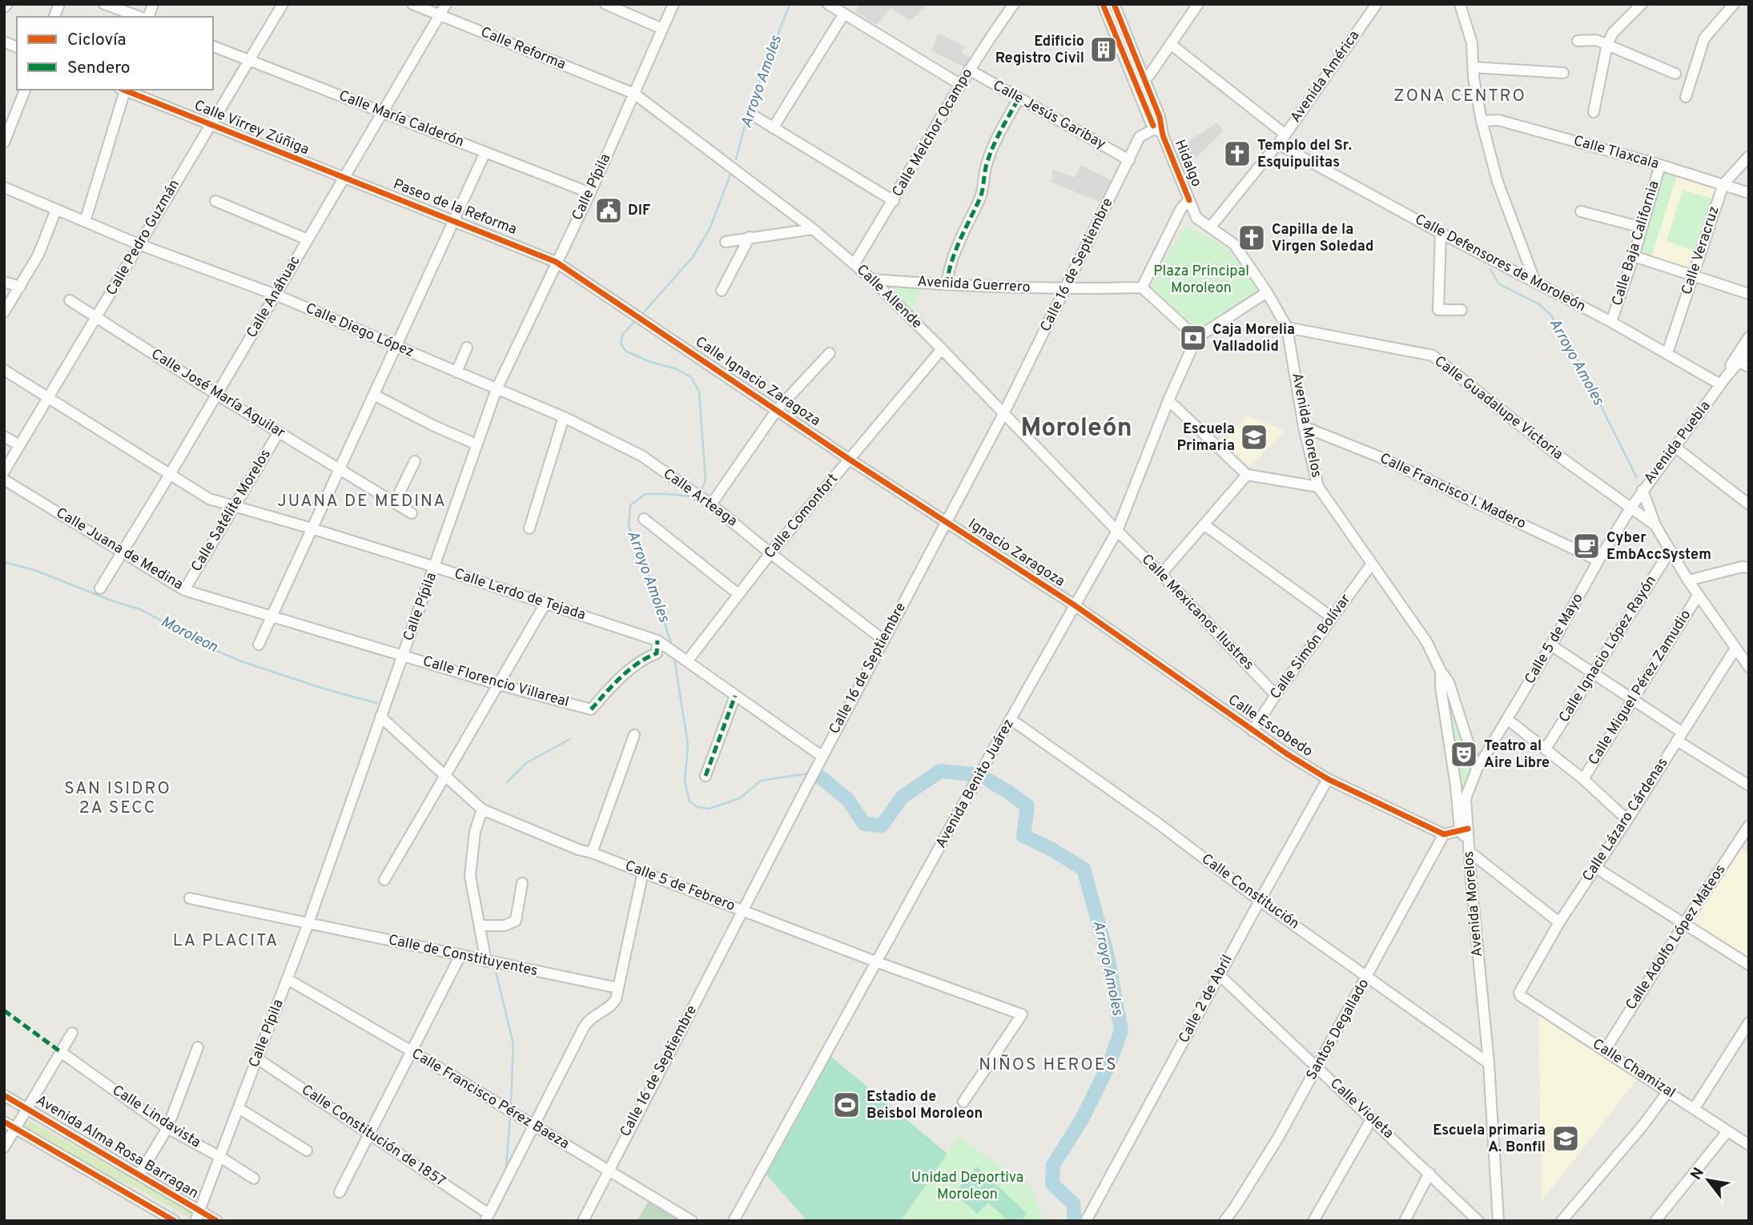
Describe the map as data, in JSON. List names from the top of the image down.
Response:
{
  "streets": {
    "street": [
      "Calle Reforma",
      "Avenida América",
      "Calle Jesús Garibay",
      "Calle María Calderón",
      "Calle Virrey Zúñiga",
      "Calle Melchor Ocampo",
      "Calle Tlaxcala",
      "Hidalgo",
      "Calle Pípila",
      "Paseo de la Reforma",
      "Calle Pedro Guzmán",
      "Calle Baja California",
      "Calle Veracruz",
      "Calle Defensores de Moroleón",
      "Calle 16 de Septiembre",
      "Avenida Guerrero",
      "Calle Anáhuac",
      "Calle Allende",
      "Calle Diego López",
      "Calle Ignacio Zaragoza",
      "Calle José María Aguilar",
      "Calle Guadalupe Victoria",
      "Avenida Morelos",
      "Avenida Puebla",
      "Calle Francisco I. Madero",
      "Calle Arteaga",
      "Calle Satélite Morelos",
      "Calle Comonfort",
      "Calle Juana de Medina",
      "Ignacio Zaragoza",
      "Calle Lerdo de Tejada",
      "Calle Mexicanos Ilustres",
      "Calle 5 de Mayo",
      "Calle Simón Bolívar",
      "Calle Ignacio López Rayón",
      "Calle Florencio Villareal",
      "Calle Miguel Pérez Zamudio",
      "Calle Escobedo",
      "Avenida Benito Juárez",
      "Calle Lázaro Cárdenas",
      "Calle 5 de Febrero",
      "Calle Constitución",
      "Calle Adolfo López Mateos",
      "Calle de Constituyentes",
      "Calle 2 de Abril",
      "Santos Degallado",
      "Calle Chamizal",
      "Calle Francisco Pérez Baeza",
      "Calle Violeta",
      "Calle Lindavista",
      "Calle Constitución de 1857",
      "Avenida Alma Rosa Barragan"
    ]
  },
  "crossings": [
    ["Calle Reforma", "Calle Pípila"],
    ["Calle Reforma", "Calle Anáhuac"],
    ["Calle Reforma", "Calle Allende"],
    ["Avenida América", "Hidalgo"],
    ["Avenida América", "Calle Defensores de Moroleón"],
    ["Calle Jesús Garibay", "Calle Melchor Ocampo"],
    ["Calle Jesús Garibay", "Calle 16 de Septiembre"],
    ["Calle María Calderón", "Calle Pípila"],
    ["Calle María Calderón", "Calle Pedro Guzmán"],
    ["Calle María Calderón", "Calle Anáhuac"],
    ["Calle Virrey Zúñiga", "Paseo de la Reforma"],
    ["Calle Virrey Zúñiga", "Calle Pedro Guzmán"],
    ["Calle Virrey Zúñiga", "Calle Anáhuac"],
    ["Calle Melchor Ocampo", "Calle Allende"],
    ["Calle Tlaxcala", "Calle Baja California"],
    ["Calle Tlaxcala", "Calle Veracruz"],
    ["Hidalgo", "Calle 16 de Septiembre"],
    ["Hidalgo", "Calle Guadalupe Victoria"],
    ["Hidalgo", "Avenida Morelos"],
    ["Calle Pípila", "Paseo de la Reforma"],
    ["Calle Pípila", "Calle Allende"],
    ["Calle Pípila", "Calle Diego López"],
    ["Calle Pípila", "Calle Ignacio Zaragoza"],
    ["Calle Pípila", "Calle Arteaga"],
    ["Calle Pípila", "Calle Lerdo de Tejada"],
    ["Calle Pípila", "Calle Florencio Villareal"],
    ["Calle Pípila", "Calle 5 de Febrero"],
    ["Calle Pípila", "Calle de Constituyentes"],
    ["Calle Pípila", "Calle Francisco Pérez Baeza"],
    ["Calle Pípila", "Calle Lindavista"],
    ["Calle Pípila", "Calle Constitución de 1857"],
    ["Calle Pípila", "Avenida Alma Rosa Barragan"],
    ["Paseo de la Reforma", "Calle Anáhuac"],
    ["Paseo de la Reforma", "Calle Ignacio Zaragoza"],
    ["Calle Pedro Guzmán", "Calle Diego López"],
    ["Calle Pedro Guzmán", "Calle José María Aguilar"],
    ["Calle Pedro Guzmán", "Calle Lerdo de Tejada"],
    ["Calle Baja California", "Calle Defensores de Moroleón"],
    ["Calle Veracruz", "Calle Defensores de Moroleón"],
    ["Calle Defensores de Moroleón", "Avenida Puebla"],
    ["Calle 16 de Septiembre", "Avenida Guerrero"],
    ["Calle 16 de Septiembre", "Calle Allende"],
    ["Calle 16 de Septiembre", "Calle Ignacio Zaragoza"],
    ["Calle 16 de Septiembre", "Calle Arteaga"],
    ["Calle 16 de Septiembre", "Ignacio Zaragoza"],
    ["Calle 16 de Septiembre", "Calle 5 de Febrero"],
    ["Calle 16 de Septiembre", "Calle Francisco Pérez Baeza"],
    ["Avenida Guerrero", "Calle Allende"],
    ["Calle Anáhuac", "Calle Diego López"],
    ["Calle Anáhuac", "Calle José María Aguilar"],
    ["Calle Anáhuac", "Calle Juana de Medina"],
    ["Calle Anáhuac", "Calle Lerdo de Tejada"],
    ["Calle Allende", "Calle Comonfort"],
    ["Calle Allende", "Calle Mexicanos Ilustres"],
    ["Calle Allende", "Avenida Benito Juárez"],
    ["Calle Diego López", "Calle Arteaga"],
    ["Calle Ignacio Zaragoza", "Calle Comonfort"],
    ["Calle Ignacio Zaragoza", "Ignacio Zaragoza"],
    ["Calle José María Aguilar", "Calle Satélite Morelos"],
    ["Calle Guadalupe Victoria", "Avenida Morelos"],
    ["Calle Guadalupe Victoria", "Avenida Puebla"],
    ["Calle Guadalupe Victoria", "Calle 5 de Mayo"],
    ["Avenida Morelos", "Calle Francisco I. Madero"],
    ["Avenida Morelos", "Calle 5 de Mayo"],
    ["Avenida Morelos", "Calle Simón Bolívar"],
    ["Avenida Morelos", "Calle Constitución"],
    ["Avenida Puebla", "Calle 5 de Mayo"],
    ["Calle Francisco I. Madero", "Calle 5 de Mayo"],
    ["Calle Arteaga", "Calle Comonfort"],
    ["Calle Satélite Morelos", "Calle Juana de Medina"],
    ["Calle Satélite Morelos", "Calle Lerdo de Tejada"],
    ["Calle Comonfort", "Calle Lerdo de Tejada"],
    ["Calle Juana de Medina", "Calle Florencio Villareal"],
    ["Ignacio Zaragoza", "Calle Escobedo"],
    ["Ignacio Zaragoza", "Avenida Benito Juárez"],
    ["Calle Lerdo de Tejada", "Calle Florencio Villareal"],
    ["Calle Mexicanos Ilustres", "Calle Simón Bolívar"],
    ["Calle Mexicanos Ilustres", "Avenida Benito Juárez"],
    ["Calle Simón Bolívar", "Calle Escobedo"],
    ["Calle Escobedo", "Avenida Benito Juárez"],
    ["Calle Escobedo", "Calle 2 de Abril"],
    ["Calle Escobedo", "Santos Degallado"],
    ["Avenida Benito Juárez", "Calle 5 de Febrero"],
    ["Avenida Benito Juárez", "Calle Constitución"],
    ["Calle Lázaro Cárdenas", "Calle Chamizal"],
    ["Calle Constitución", "Calle 2 de Abril"],
    ["Calle Constitución", "Santos Degallado"],
    ["Calle Adolfo López Mateos", "Calle Chamizal"],
    ["Calle 2 de Abril", "Calle Violeta"],
    ["Santos Degallado", "Calle Violeta"]
  ],
  "districts": [
    "ZONA CENTRO",
    "Moroleón",
    "JUANA DE MEDINA",
    "SAN ISIDRO 2A SECC",
    "LA PLACITA",
    "NIÑOS HEROES"
  ],
  "water": ["Arroyo Amoles", "Moroleon"],
  "parks": ["Plaza Principal Moroleon", "Unidad Deportiva Moroleon"],
  "places": {
    "building": ["Edificio Registro Civil"],
    "church": ["Templo del Sr. Esquipulitas", "Capilla de la Virgen Soledad"],
    "public building": ["DIF"],
    "bank": ["Caja Morelia Valladolid"],
    "school or university": ["Escuela Primaria", "Escuela primaria A. Bonfil"],
    "cafe": ["Cyber EmbAccSystem"],
    "theatre": ["Teatro al Aire Libre"],
    "sports": ["Estadio de Beisbol Moroleon"]
  },
  "legend": ["Ciclovía", "Sendero"],
  "north": "top left"
}
